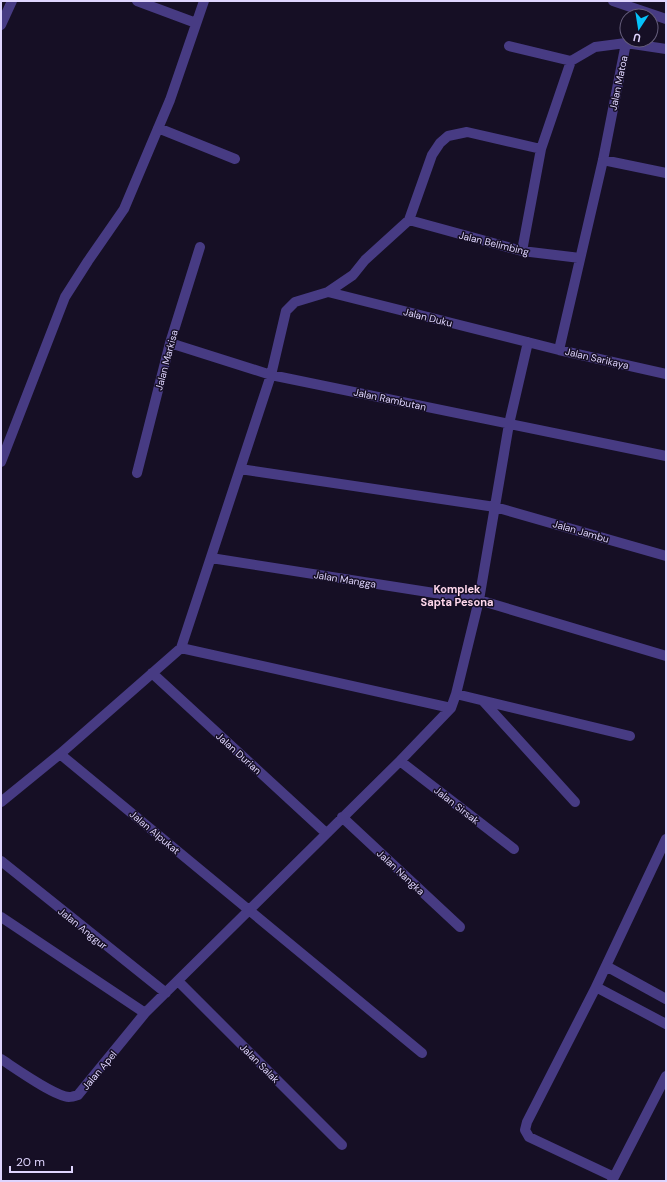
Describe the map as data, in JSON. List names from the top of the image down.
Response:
{
  "streets": {
    "street": [
      "Jalan Matoa",
      "Jalan Belimbing",
      "Jalan Duku",
      "Jalan Sarikaya",
      "Jalan Markisa",
      "Jalan Rambutan",
      "Jalan Jambu",
      "Jalan Mangga",
      "Jalan Durian",
      "Jalan Sirsak",
      "Jalan Alpukat",
      "Jalan Nangka",
      "Jalan Anggur",
      "Jalan Salak",
      "Jalan Apel"
    ]
  },
  "crossings": [
    ["Jalan Matoa", "Jalan Belimbing"],
    ["Jalan Matoa", "Jalan Sarikaya"],
    ["Jalan Duku", "Jalan Sarikaya"],
    ["Jalan Markisa", "Jalan Rambutan"],
    ["Jalan Durian", "Jalan Apel"],
    ["Jalan Sirsak", "Jalan Apel"],
    ["Jalan Alpukat", "Jalan Apel"],
    ["Jalan Nangka", "Jalan Apel"],
    ["Jalan Anggur", "Jalan Apel"],
    ["Jalan Salak", "Jalan Apel"]
  ],
  "districts": ["Komplek Sapta Pesona"],
  "scale_bar": "20 m",
  "north": "bottom"
}
